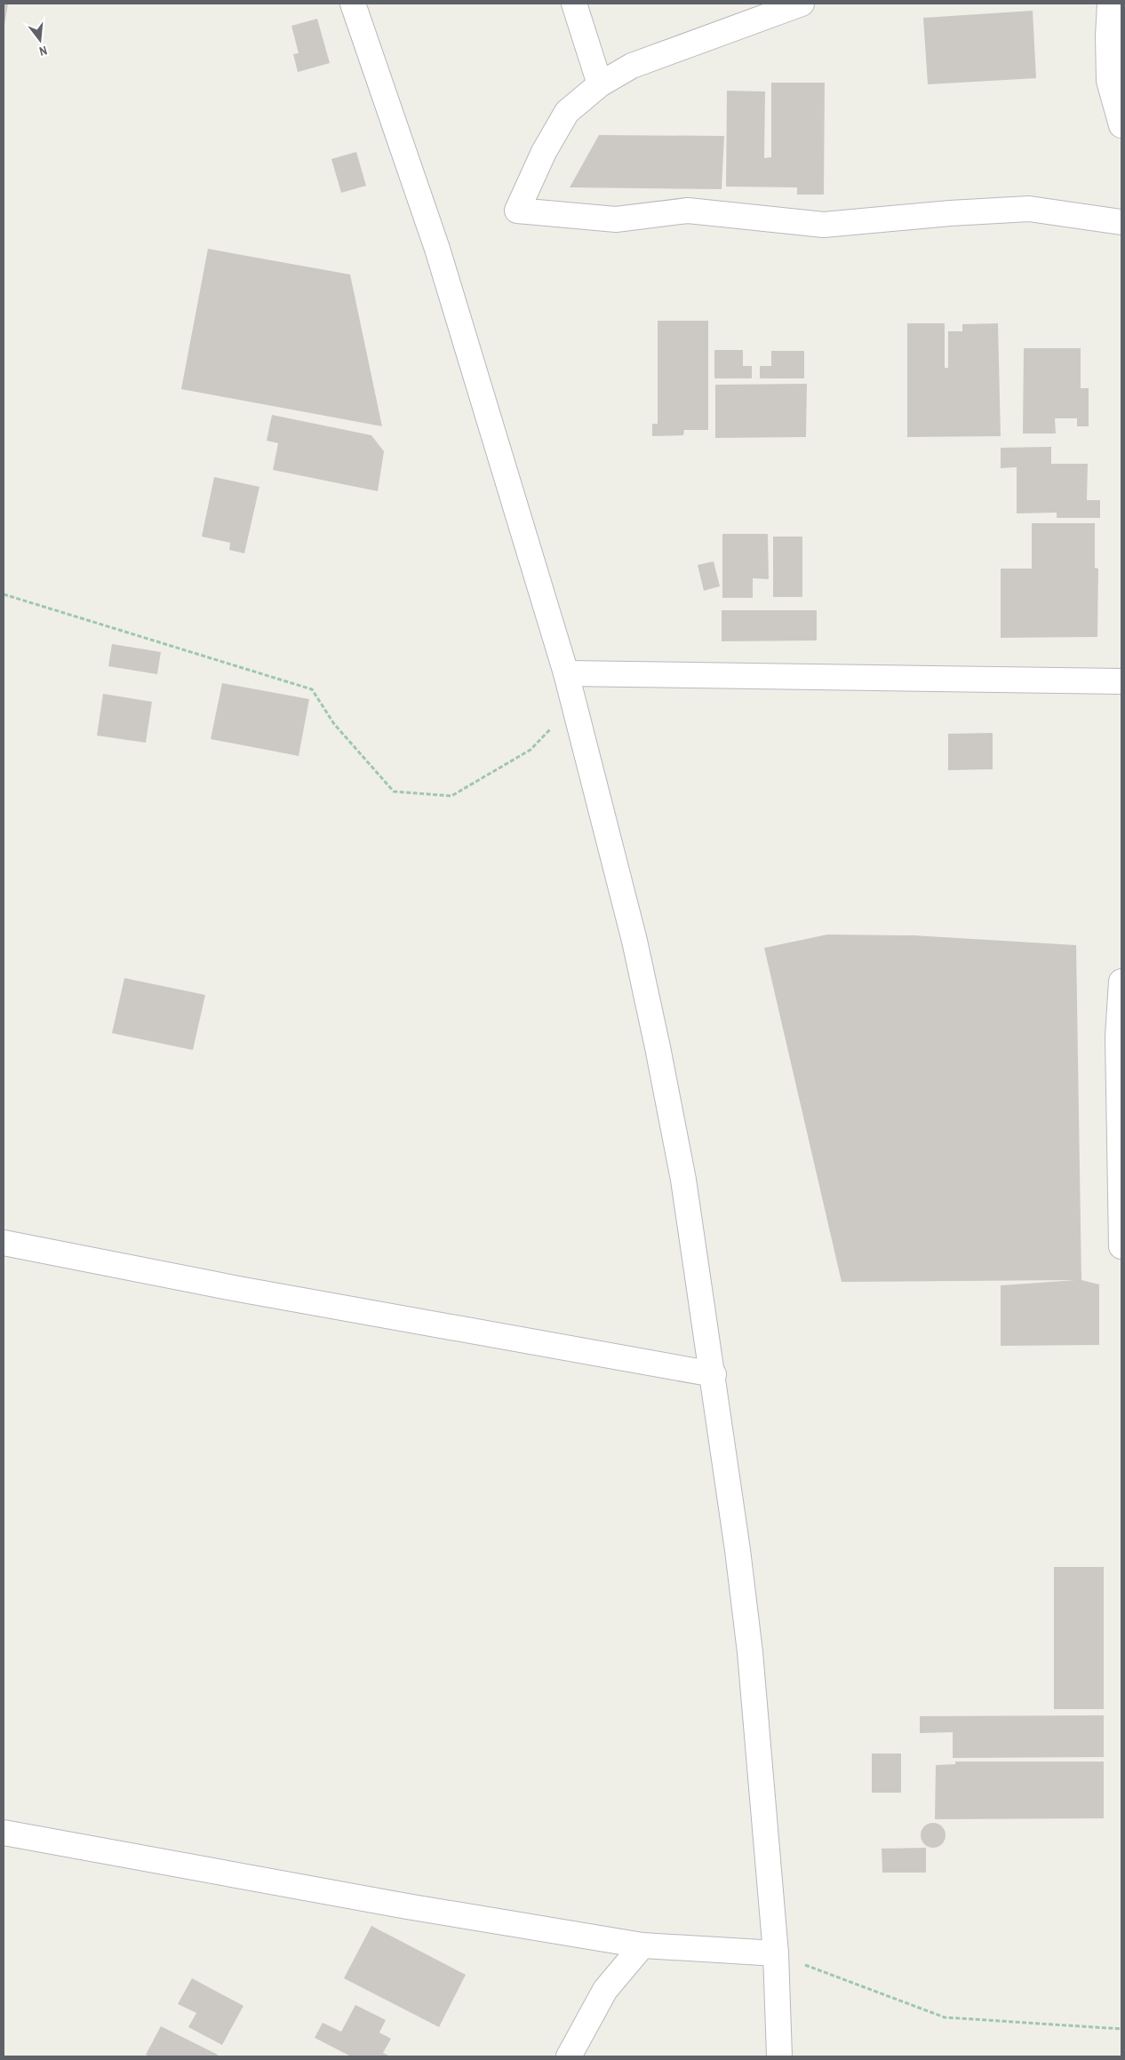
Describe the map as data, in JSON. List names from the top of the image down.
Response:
{
  "north": "bottom"
}
